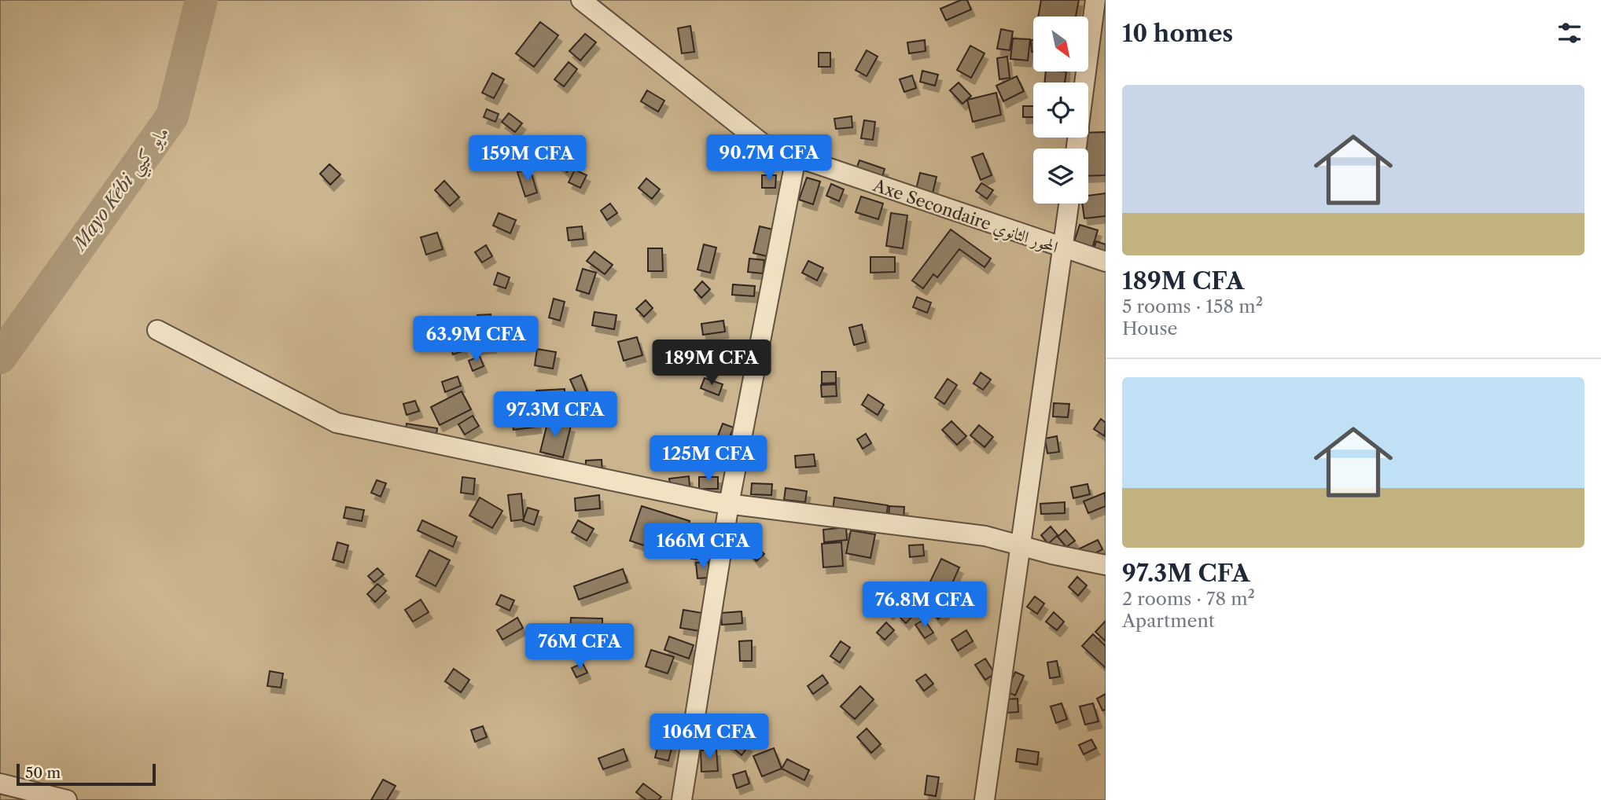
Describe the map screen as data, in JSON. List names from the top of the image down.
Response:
{
  "streets": {
    "street": ["Axe Secondaire المحور الثانوي"]
  },
  "water": ["Mayo Kébi مايو كيبي"],
  "scale_bar": "50 m",
  "north": "bottom right",
  "page": {
    "heading": "10 homes",
    "list": [
      {
        "name": "189M CFA",
        "note": "5 rooms · 158 m² · House"
      },
      {
        "name": "97.3M CFA",
        "note": "2 rooms · 78 m² · Apartment"
      }
    ],
    "price": [
      "90.7M CFA",
      "159M CFA",
      "63.9M CFA",
      "189M CFA",
      "97.3M CFA",
      "125M CFA",
      "166M CFA",
      "76.8M CFA",
      "76M CFA",
      "106M CFA"
    ],
    "scale": "50 m"
  }
}
